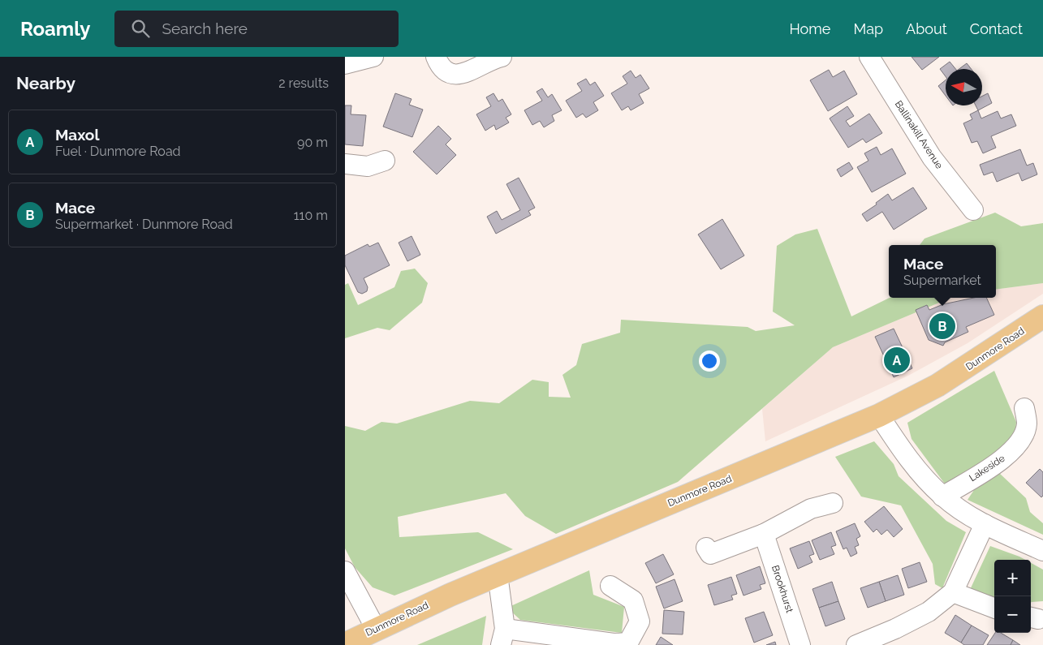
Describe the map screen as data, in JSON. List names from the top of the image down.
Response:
{
  "streets": {
    "main road": ["Dunmore Road"],
    "street": ["Ballinakill Avenue", "Lakeside", "Brookhurst"]
  },
  "north": "left",
  "page": {
    "header": "Roamly",
    "search": "Search here",
    "nav": [
      "Home",
      "Map",
      "About",
      "Contact"
    ],
    "heading": ["Nearby", "2 results"],
    "list": [
      {
        "mark": "A",
        "name": "Maxol",
        "note": "Fuel · Dunmore Road",
        "value": "90 m"
      },
      {
        "mark": "B",
        "name": "Mace",
        "note": "Supermarket · Dunmore Road",
        "value": "110 m"
      }
    ],
    "popup": ["Mace", "Supermarket"],
    "pins": ["B", "A"],
    "map_buttons": ["+", "−"]
  }
}
